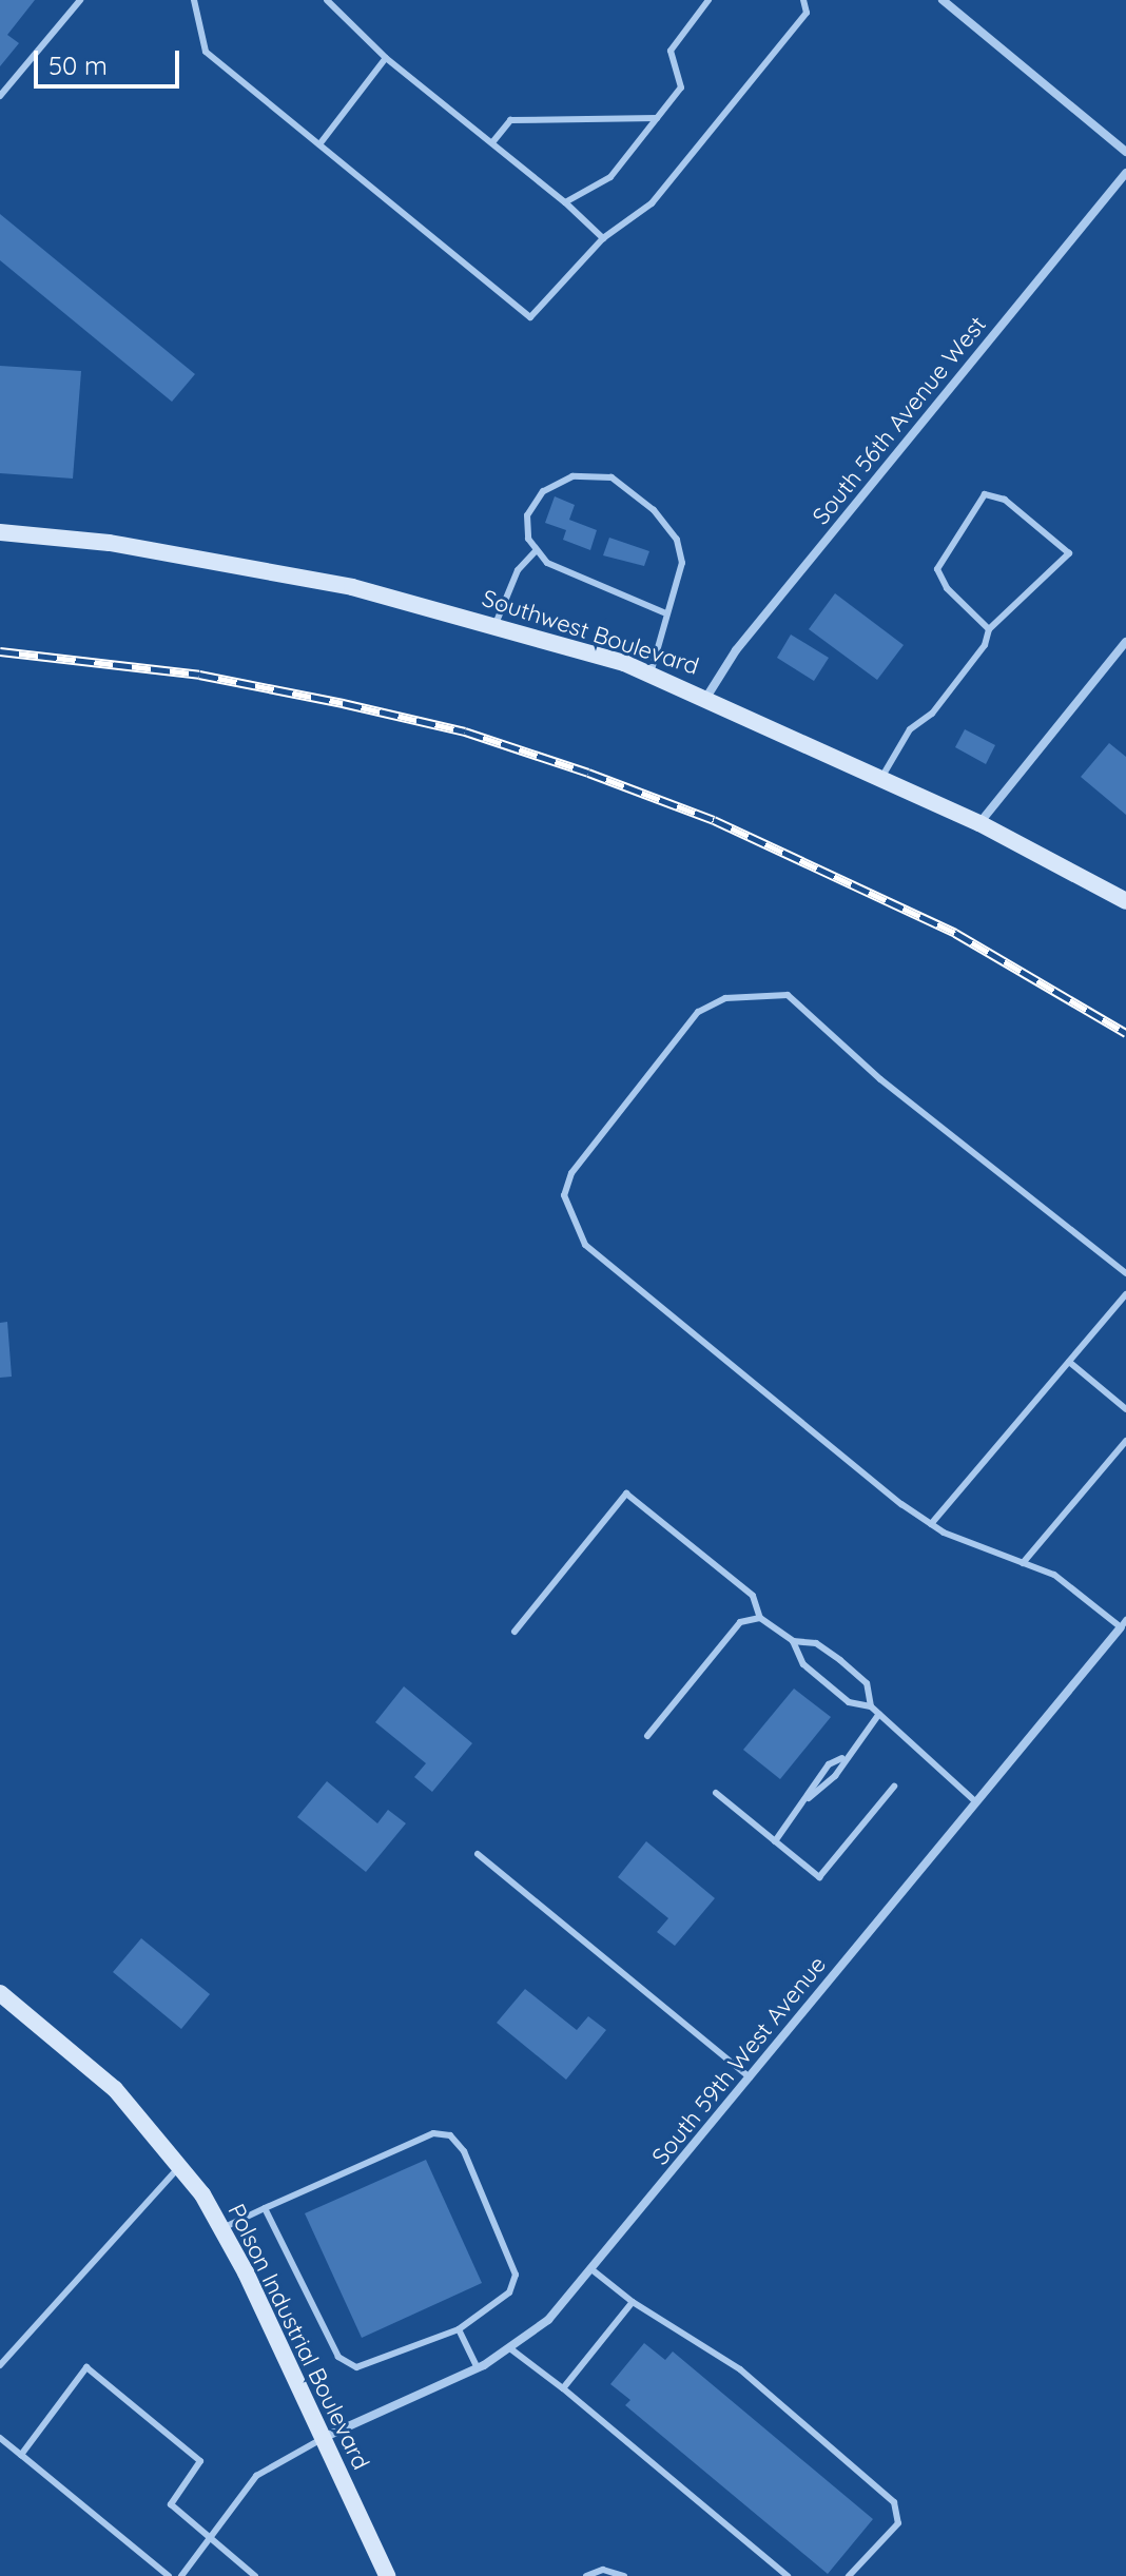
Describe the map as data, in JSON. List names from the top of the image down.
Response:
{
  "streets": {
    "street": [
      "South 56th Avenue West",
      "Southwest Boulevard",
      "South 59th West Avenue",
      "Polson Industrial Boulevard"
    ]
  },
  "crossings": [
    ["South 56th Avenue West", "Southwest Boulevard"],
    ["South 59th West Avenue", "Polson Industrial Boulevard"]
  ],
  "scale_bar": "50 m"
}
